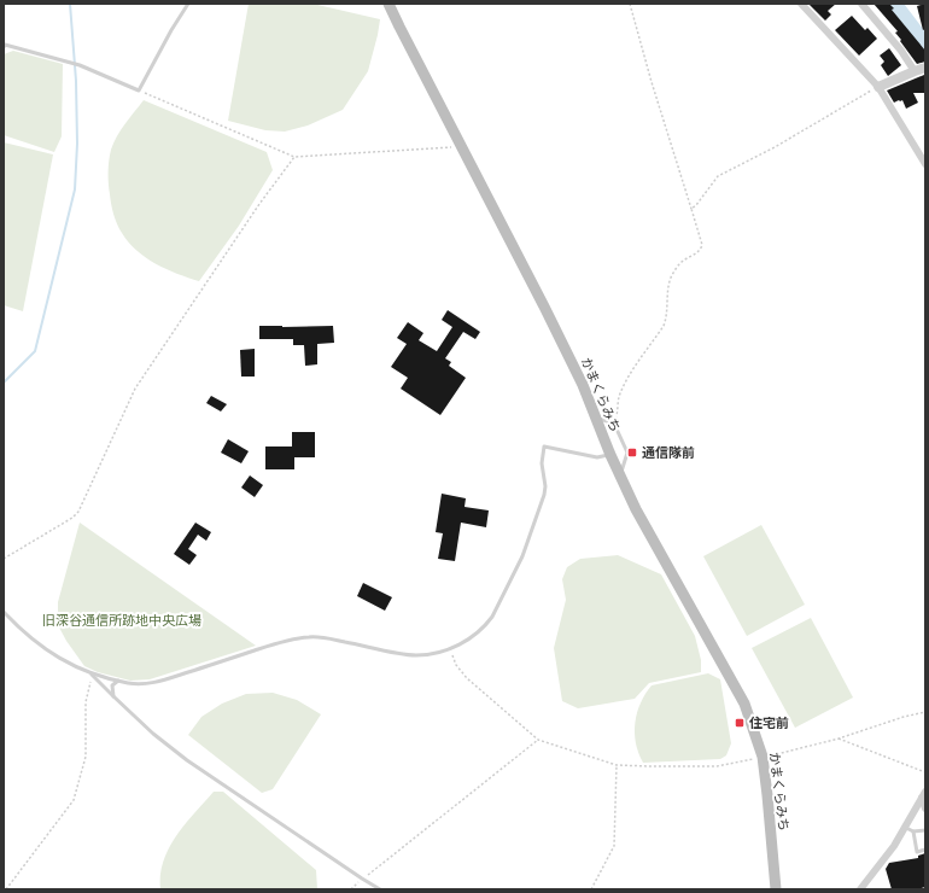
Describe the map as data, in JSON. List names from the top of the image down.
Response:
{
  "streets": {
    "main road": ["かまくらみち"]
  },
  "parks": ["旧深谷通信所跡地中央広場"],
  "places": {
    "transit": ["通信隊前", "住宅前"]
  }
}
